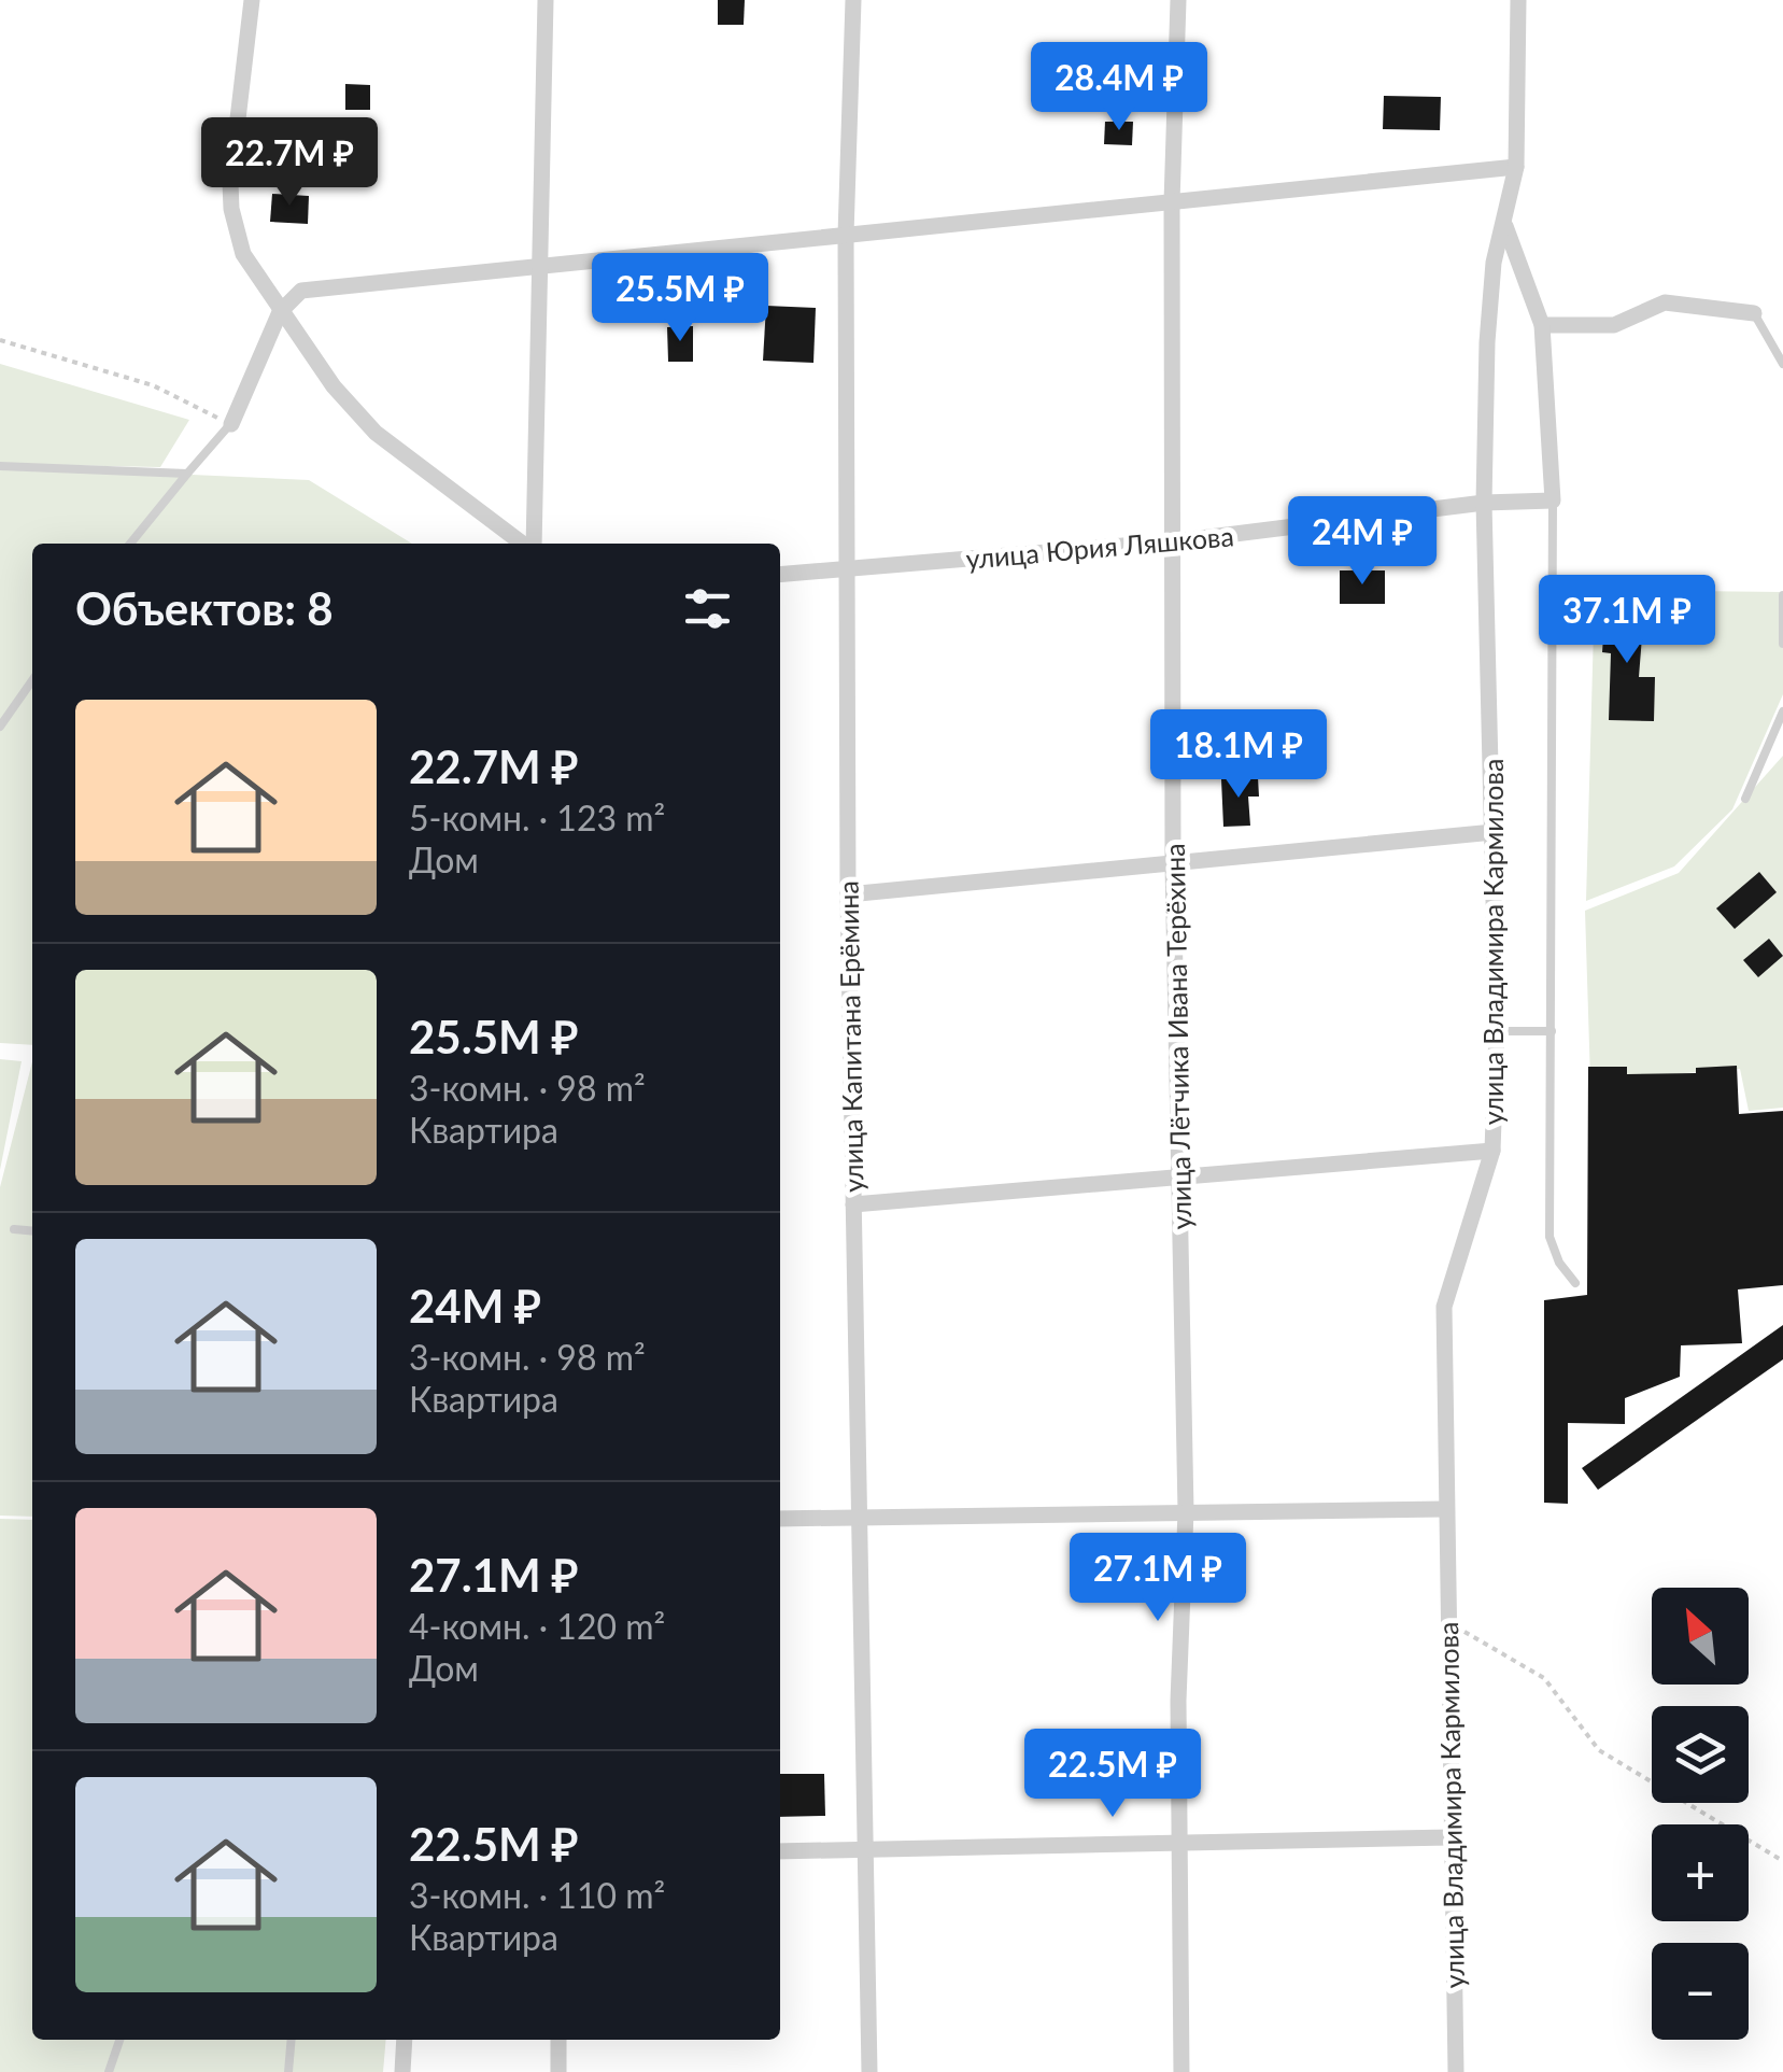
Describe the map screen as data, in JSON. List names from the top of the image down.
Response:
{
  "streets": {
    "street": [
      "улица Юрия Ляшкова",
      "улица Владимира Кармилова",
      "улица Капитана Ерёмина",
      "улица Лётчика Ивана Терёхина"
    ]
  },
  "crossings": [
    ["улица Юрия Ляшкова", "улица Владимира Кармилова"],
    ["улица Юрия Ляшкова", "улица Капитана Ерёмина"],
    ["улица Юрия Ляшкова", "улица Лётчика Ивана Терёхина"]
  ],
  "north": "top left",
  "page": {
    "price": [
      "28.4M ₽",
      "22.7M ₽",
      "25.5M ₽",
      "24M ₽",
      "37.1M ₽",
      "18.1M ₽",
      "27.1M ₽",
      "22.5M ₽"
    ],
    "heading": "Объектов: 8",
    "list": [
      {
        "name": "22.7M ₽",
        "note": "5-комн. · 123 m² · Дом"
      },
      {
        "name": "25.5M ₽",
        "note": "3-комн. · 98 m² · Квартира"
      },
      {
        "name": "24M ₽",
        "note": "3-комн. · 98 m² · Квартира"
      },
      {
        "name": "27.1M ₽",
        "note": "4-комн. · 120 m² · Дом"
      },
      {
        "name": "22.5M ₽",
        "note": "3-комн. · 110 m² · Квартира"
      }
    ],
    "map_buttons": ["+", "−"]
  }
}
